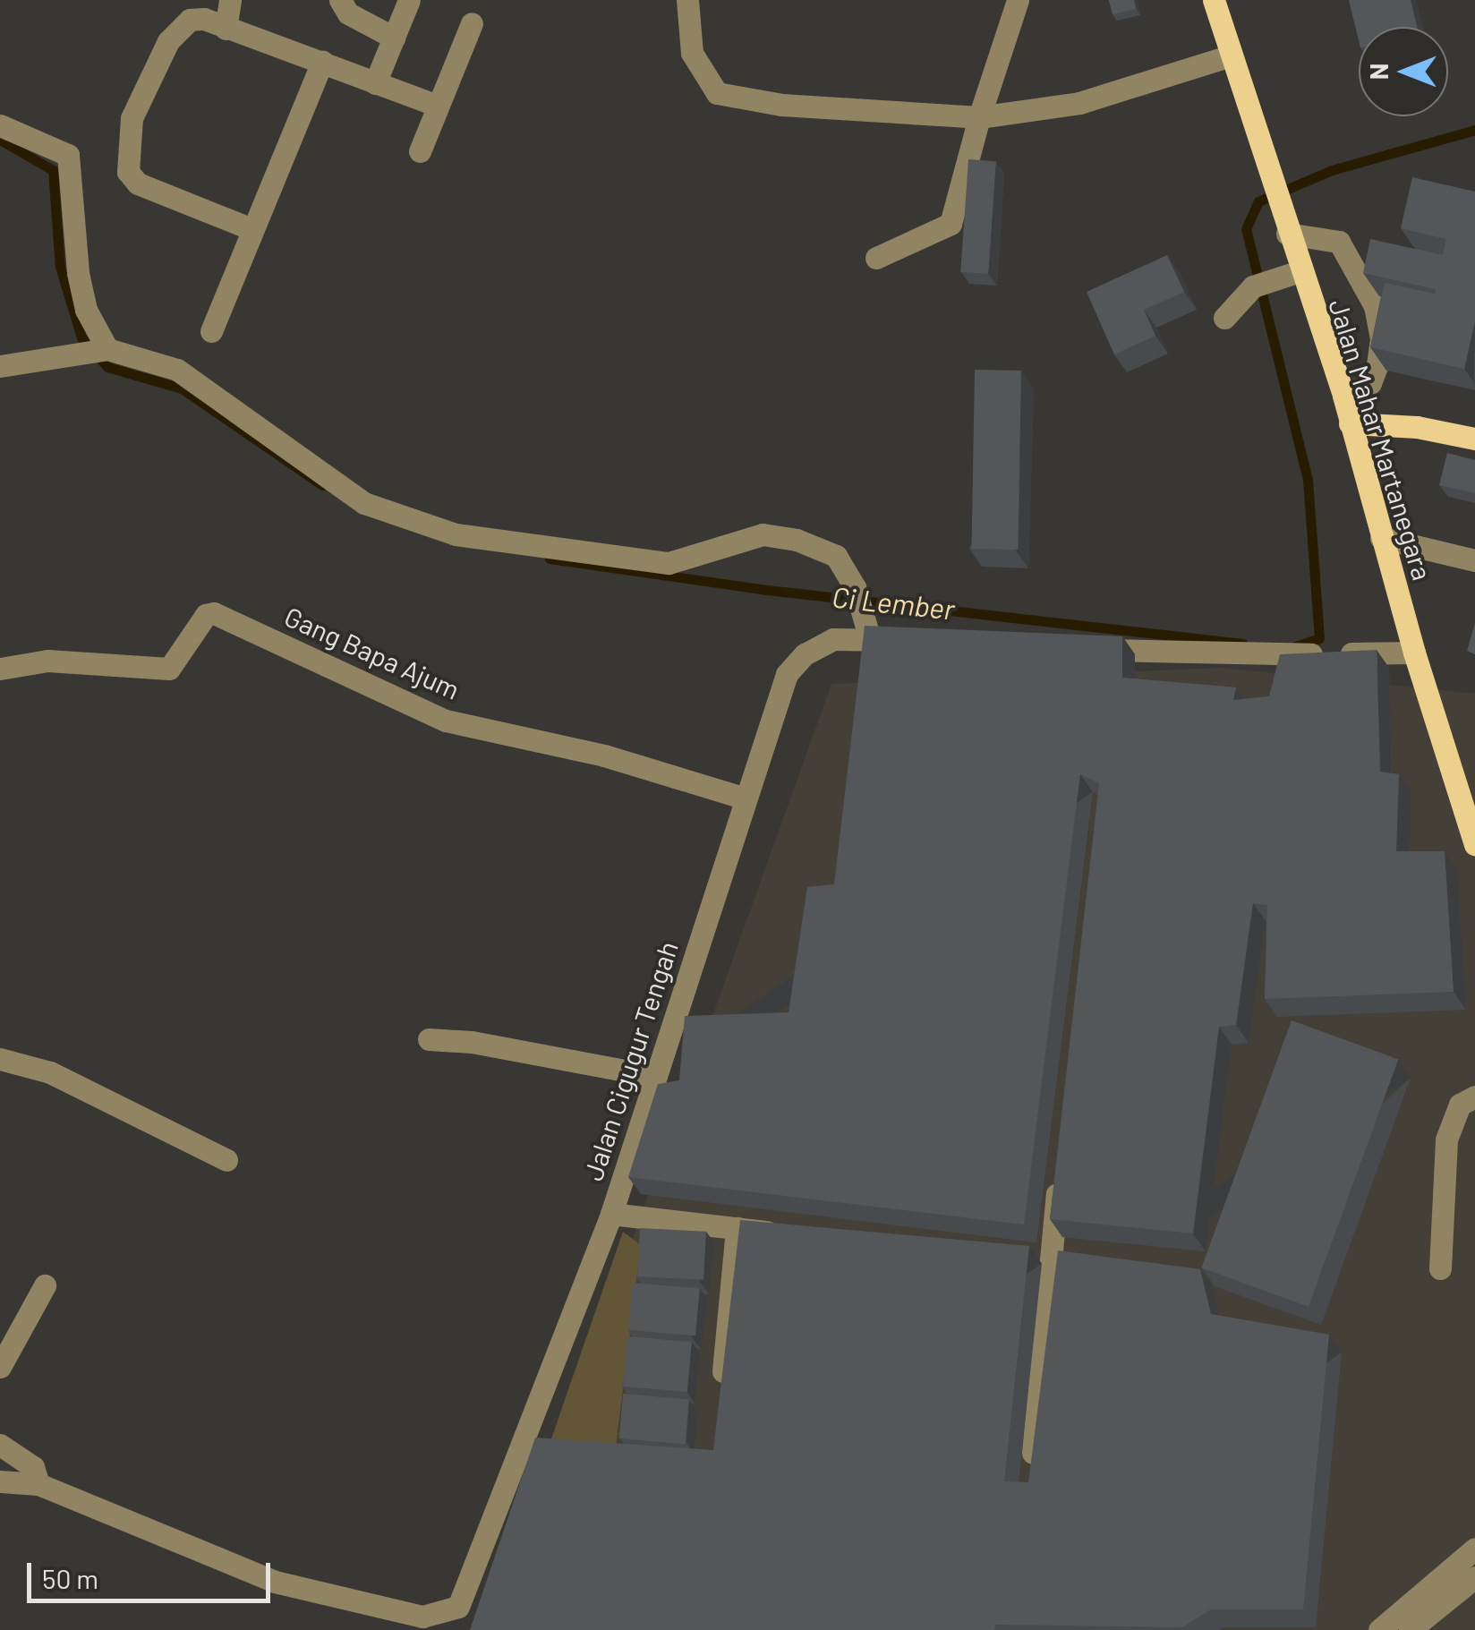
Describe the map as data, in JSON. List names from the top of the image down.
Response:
{
  "streets": {
    "main road": ["Jalan Mahar Martanegara"],
    "street": ["Gang Bapa Ajum", "Jalan Cigugur Tengah"]
  },
  "crossings": [
    ["Gang Bapa Ajum", "Jalan Cigugur Tengah"]
  ],
  "water": ["Ci Lember"],
  "scale_bar": "50 m",
  "north": "left"
}
